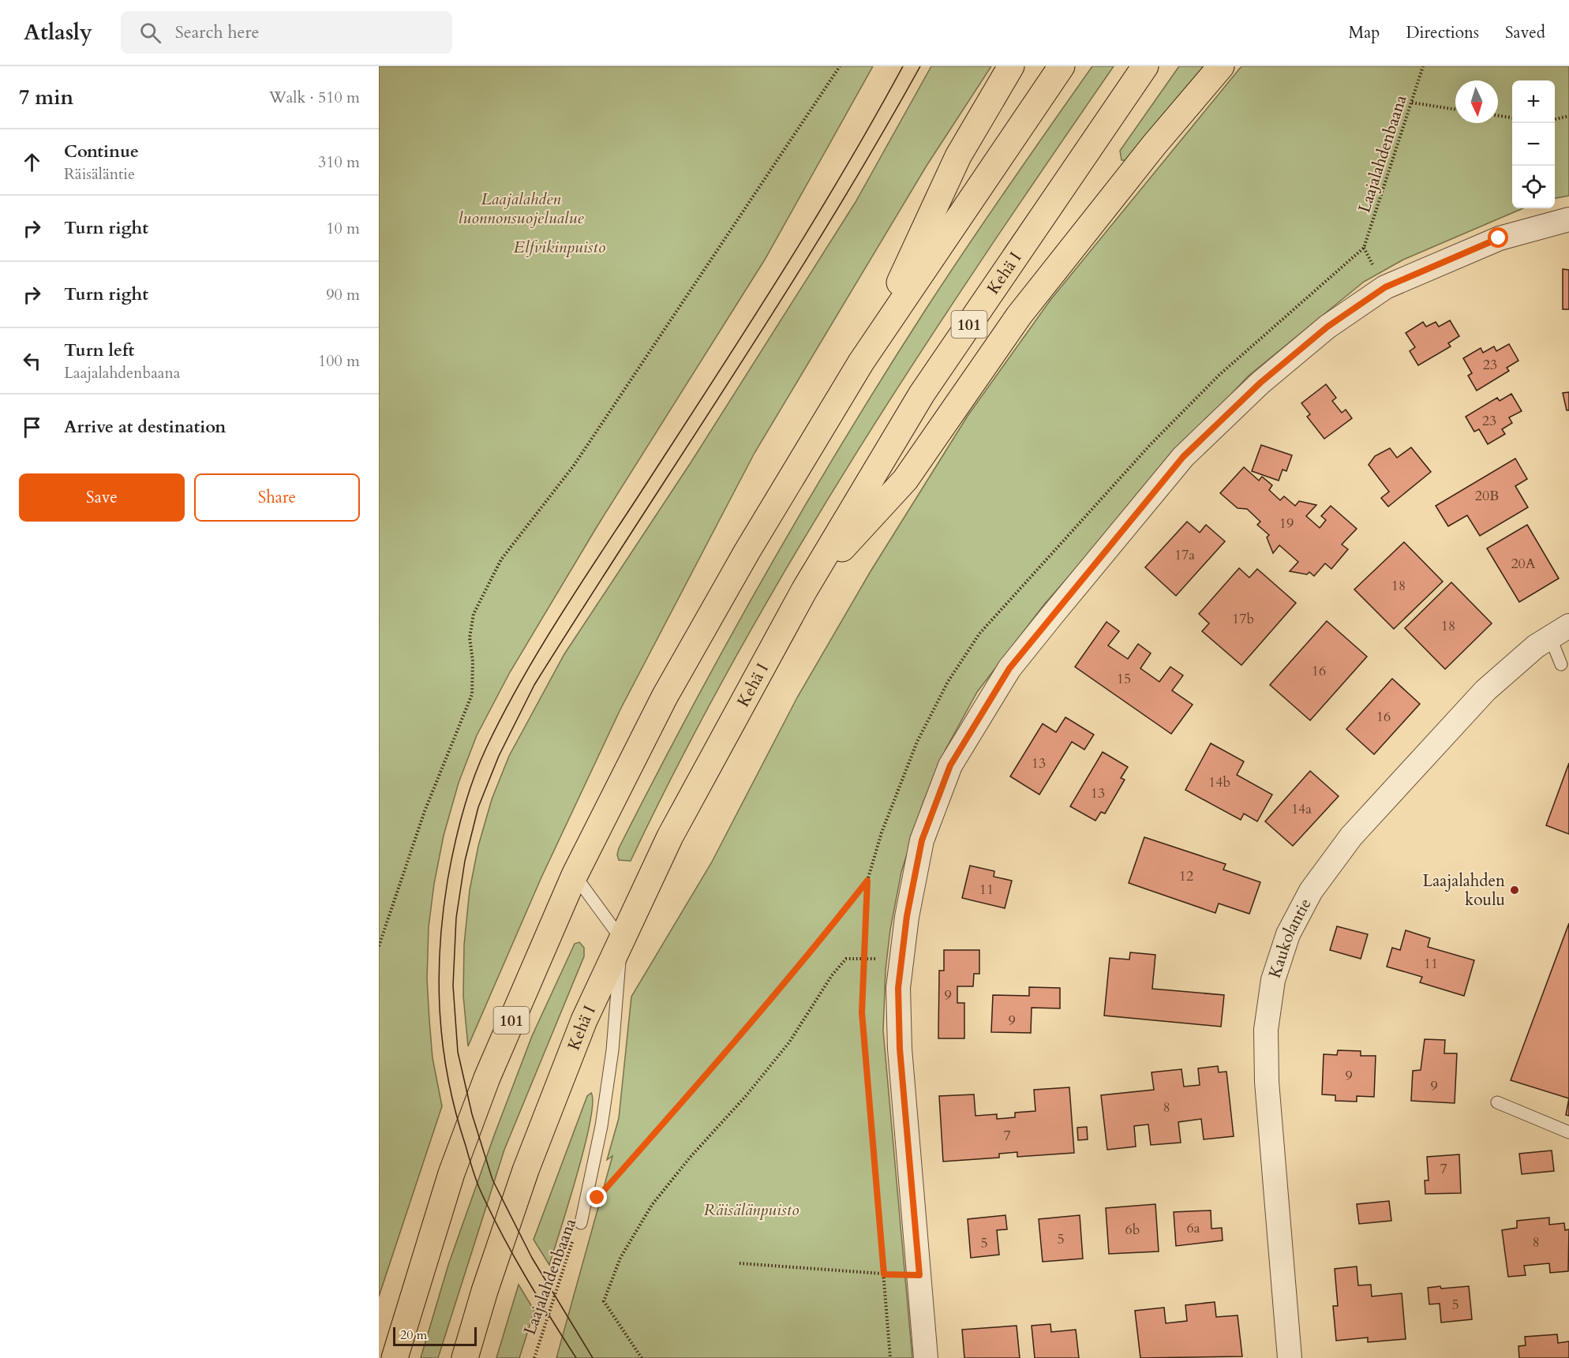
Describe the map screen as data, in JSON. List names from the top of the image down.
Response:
{
  "streets": {
    "highway": ["Kehä I", "101"],
    "street": ["Kaukolantie"],
    "path": ["Laajalahdenbaana"]
  },
  "parks": ["Laajalahden luonnonsuojelualue", "Elfvikinpuisto", "Räisälänpuisto"],
  "places": ["Laajalahden koulu"],
  "house_numbers": [
    "23",
    "23",
    "20B",
    "19",
    "17a",
    "20A",
    "18",
    "17b",
    "18",
    "16",
    "15",
    "16",
    "13",
    "14b",
    "13",
    "14a",
    "12",
    "11",
    "11",
    "9",
    "9",
    "9",
    "9",
    "8",
    "7",
    "7",
    "6a",
    "6b",
    "5",
    "8",
    "5",
    "5"
  ],
  "scale_bar": "20 m",
  "north": "bottom",
  "page": {
    "header": "Atlasly",
    "search": "Search here",
    "nav": ["Map", "Directions", "Saved"],
    "heading": ["7 min", "Walk · 510 m"],
    "map_buttons": ["+", "−"],
    "list": [
      ["Continue", "Räisäläntie", "310 m"],
      ["Turn right", "10 m"],
      ["Turn right", "90 m"],
      ["Turn left", "Laajalahdenbaana", "100 m"],
      "Arrive at destination"
    ],
    "buttons": ["Save", "Share"],
    "scale": "20 m"
  }
}
